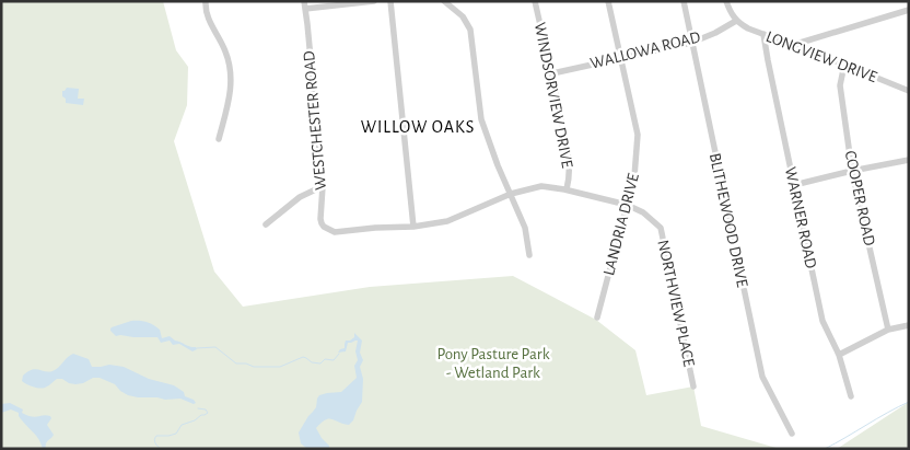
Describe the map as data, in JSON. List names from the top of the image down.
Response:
{
  "streets": {
    "street": [
      "WALLOWA ROAD",
      "LONGVIEW DRIVE",
      "WINDSORVIEW DRIVE",
      "WESTCHESTER ROAD",
      "COOPER ROAD",
      "WARNER ROAD",
      "BLITHEWOOD DRIVE",
      "LANDRIA DRIVE",
      "NORTHVIEW PLACE"
    ]
  },
  "crossings": [
    ["WALLOWA ROAD", "LONGVIEW DRIVE"],
    ["WALLOWA ROAD", "WINDSORVIEW DRIVE"],
    ["WALLOWA ROAD", "BLITHEWOOD DRIVE"],
    ["WALLOWA ROAD", "LANDRIA DRIVE"],
    ["LONGVIEW DRIVE", "COOPER ROAD"],
    ["LONGVIEW DRIVE", "WARNER ROAD"],
    ["WINDSORVIEW DRIVE", "NORTHVIEW PLACE"],
    ["WESTCHESTER ROAD", "NORTHVIEW PLACE"],
    ["LANDRIA DRIVE", "NORTHVIEW PLACE"]
  ],
  "districts": ["WILLOW OAKS"],
  "parks": ["Pony Pasture Park - Wetland Park"]
}
